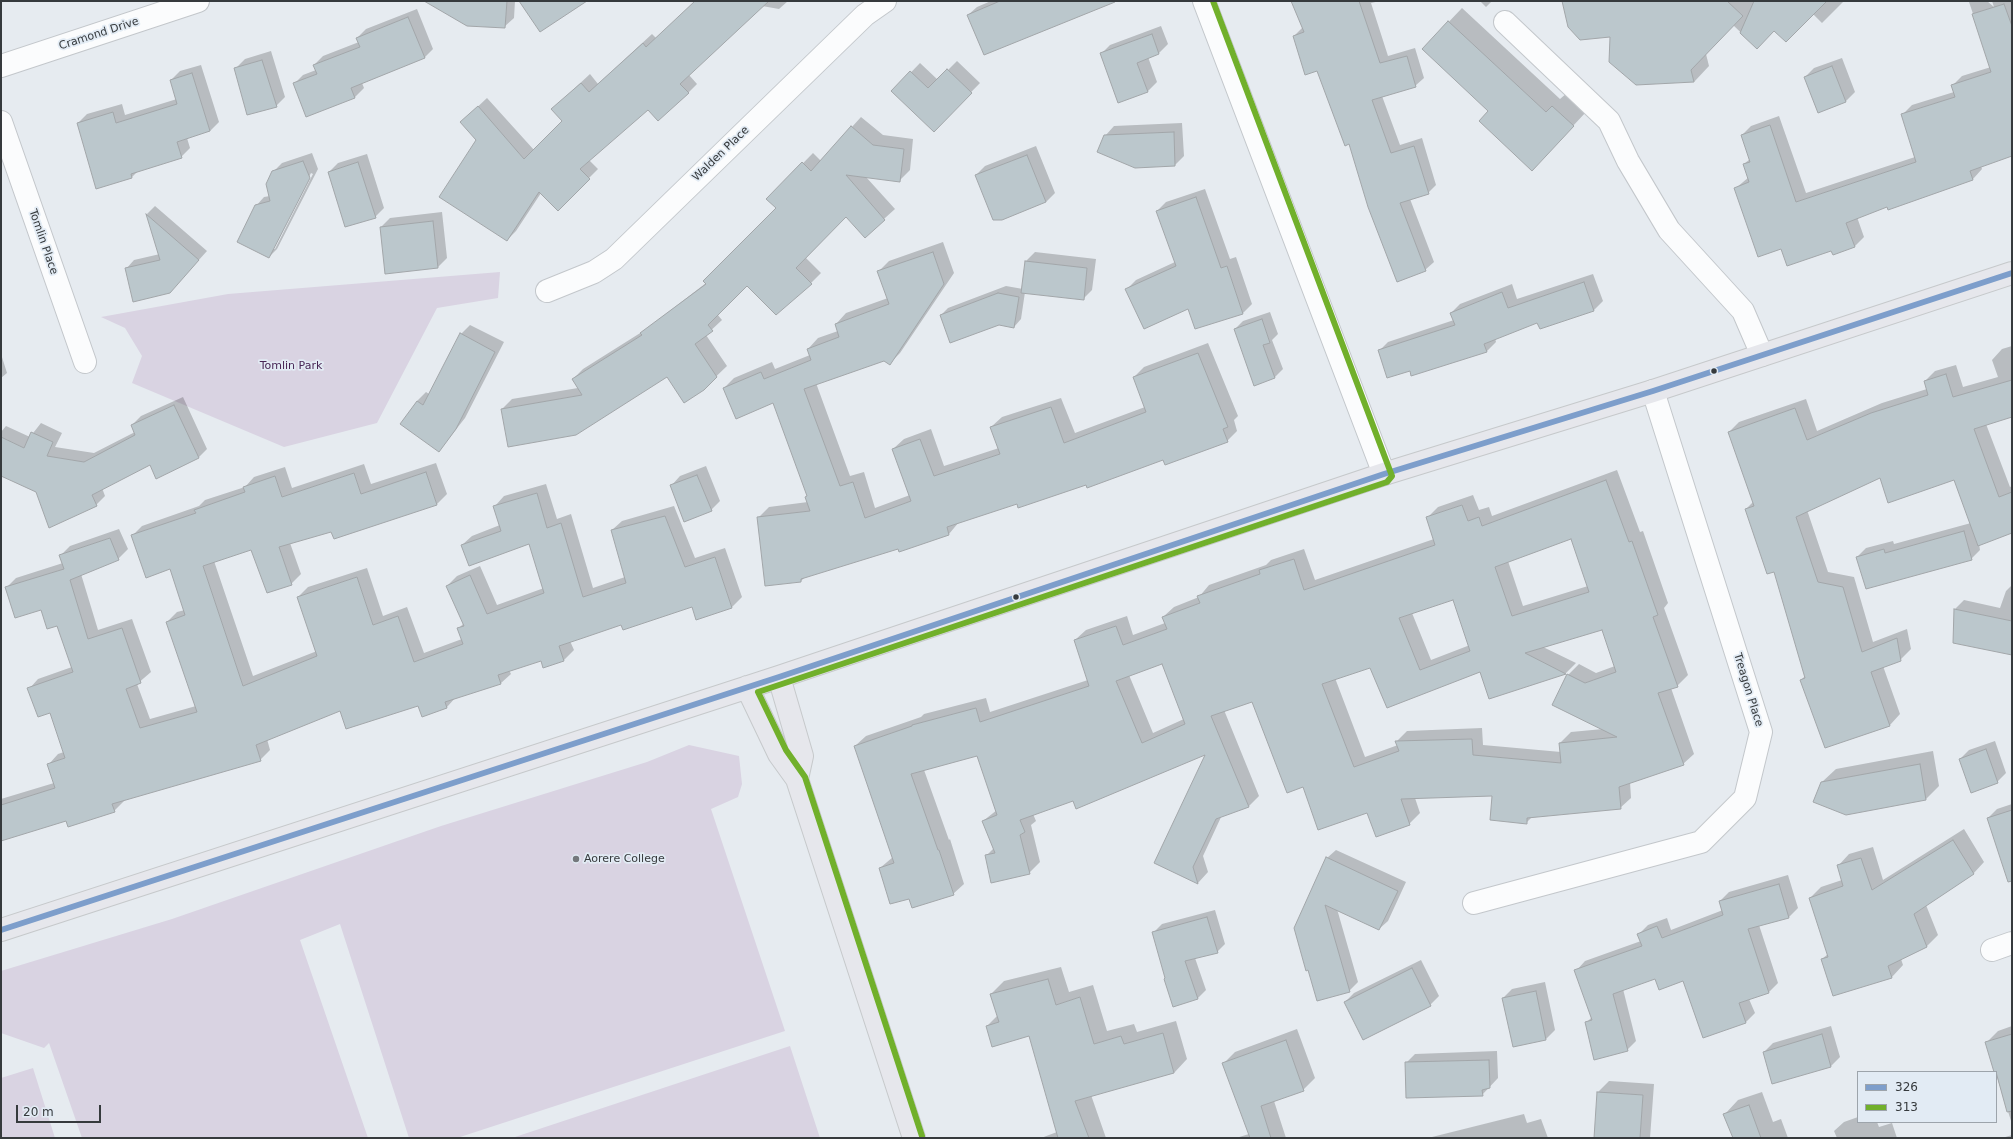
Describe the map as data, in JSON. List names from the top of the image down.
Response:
{
  "streets": {
    "street": [
      "Cramond Drive",
      "Walden Place",
      "Tomlin Place",
      "Treagon Place"
    ]
  },
  "parks": ["Tomlin Park"],
  "places": ["Aorere College"],
  "lines": ["transit line 313", "transit line 326"],
  "legend": ["326", "313"],
  "scale_bar": "20 m"
}
